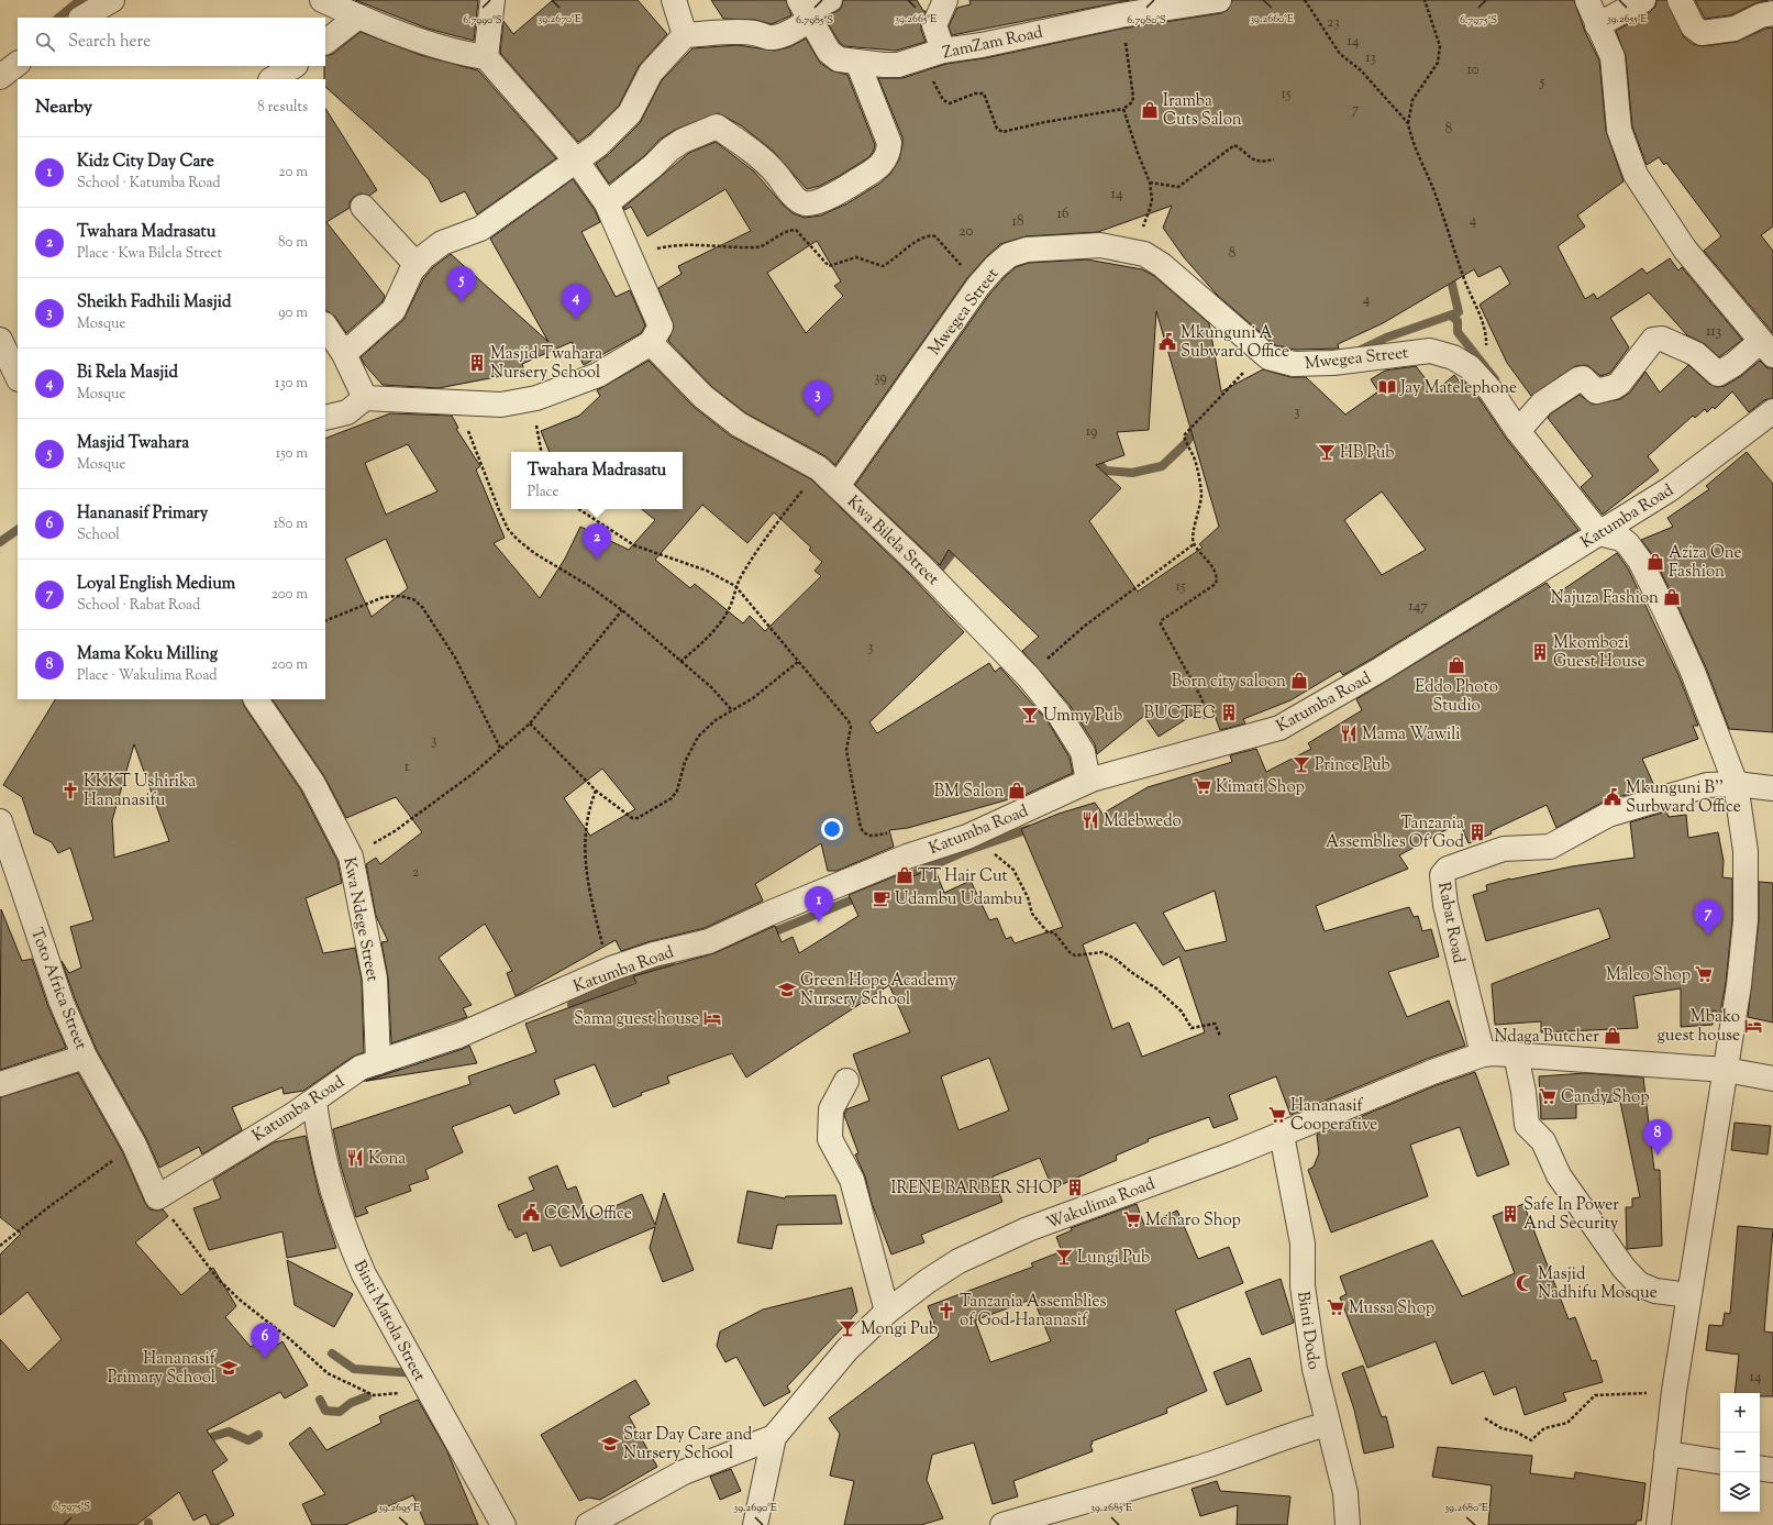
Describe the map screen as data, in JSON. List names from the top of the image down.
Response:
{
  "streets": {
    "street": [
      "ZamZam Road",
      "Mwegea Street",
      "Katumba Road",
      "Kwa Bilela Street",
      "Kwa Ndege Street",
      "Rabat Road",
      "Toto Africa Street",
      "Wakulima Road",
      "Binti Matola Street",
      "Binti Dodo"
    ]
  },
  "crossings": [
    ["Mwegea Street", "Katumba Road"],
    ["Mwegea Street", "Kwa Bilela Street"],
    ["Katumba Road", "Kwa Bilela Street"],
    ["Katumba Road", "Kwa Ndege Street"],
    ["Katumba Road", "Toto Africa Street"],
    ["Katumba Road", "Binti Matola Street"],
    ["Rabat Road", "Wakulima Road"],
    ["Wakulima Road", "Binti Dodo"]
  ],
  "places": {
    "shop": [
      "Iramba Cuts Salon",
      "Aziza One Fashion",
      "Najuza Fashion",
      "Eddo Photo Studio",
      "Born city saloon",
      "BM Salon",
      "TT Hair Cut",
      "Ndaga Butcher"
    ],
    "public building": ["Mkunguni A Subward Office", "Mkunguni B'' Surbward Office", "CCM Office"],
    "building": [
      "Masjid Twahara Nursery School",
      "Mkombozi Guest House",
      "BUCTEC",
      "Tanzania Assemblies Of God",
      "IRENE BARBER SHOP",
      "Safe In Power And Security"
    ],
    "library": ["Jay Matelephone"],
    "bar": [
      "HB Pub",
      "Ummy Pub",
      "Prince Pub",
      "Lungi Pub",
      "Mongi Pub"
    ],
    "restaurant": ["Mama Wawili", "Mdebwedo", "Kona"],
    "supermarket": [
      "Kimati Shop",
      "Maleo Shop",
      "Candy Shop",
      "Hananasif Cooperative",
      "Mcharo Shop",
      "Mussa Shop"
    ],
    "church": ["KKKT Ushirika Hananasifu", "Tanzania Assemblies of God-Hananasif"],
    "cafe": ["Udambu Udambu"],
    "school or university": ["Green Hope Academy Nursery School", "Hananasif Primary School", "Star Day Care and Nursery School"],
    "hotel": ["Sama guest house", "Mbako guest house"],
    "mosque": ["Masjid Nadhifu Mosque"]
  },
  "house_numbers": [
    "23",
    "14",
    "13",
    "10",
    "5",
    "15",
    "7",
    "8",
    "14",
    "16",
    "4",
    "18",
    "20",
    "8",
    "4",
    "113",
    "39",
    "3",
    "19",
    "15",
    "147",
    "3",
    "3",
    "1",
    "2",
    "14"
  ],
  "page": {
    "search": "Search here",
    "heading": ["Nearby", "8 results"],
    "list": [
      {
        "mark": "1",
        "name": "Kidz City Day Care",
        "note": "School · Katumba Road",
        "value": "20 m"
      },
      {
        "mark": "2",
        "name": "Twahara Madrasatu",
        "note": "Place · Kwa Bilela Street",
        "value": "80 m"
      },
      {
        "mark": "3",
        "name": "Sheikh Fadhili Masjid",
        "note": "Mosque",
        "value": "90 m"
      },
      {
        "mark": "4",
        "name": "Bi Rela Masjid",
        "note": "Mosque",
        "value": "130 m"
      },
      {
        "mark": "5",
        "name": "Masjid Twahara",
        "note": "Mosque",
        "value": "150 m"
      },
      {
        "mark": "6",
        "name": "Hananasif Primary",
        "note": "School",
        "value": "180 m"
      },
      {
        "mark": "7",
        "name": "Loyal English Medium",
        "note": "School · Rabat Road",
        "value": "200 m"
      },
      {
        "mark": "8",
        "name": "Mama Koku Milling",
        "note": "Place · Wakulima Road",
        "value": "200 m"
      }
    ],
    "pins": [
      "5",
      "4",
      "3",
      "2",
      "1",
      "7",
      "8",
      "6"
    ],
    "popup": ["Twahara Madrasatu", "Place"],
    "map_buttons": ["+", "−"]
  },
  "coordinates": [
    "39.2655°E",
    "39.2670°E",
    "39.2665°E",
    "39.2660°E",
    "6.7990°S",
    "6.7985°S",
    "6.7980°S",
    "6.7975°S",
    "39.2695°E",
    "39.2690°E",
    "39.2685°E",
    "39.2680°E"
  ]
}
